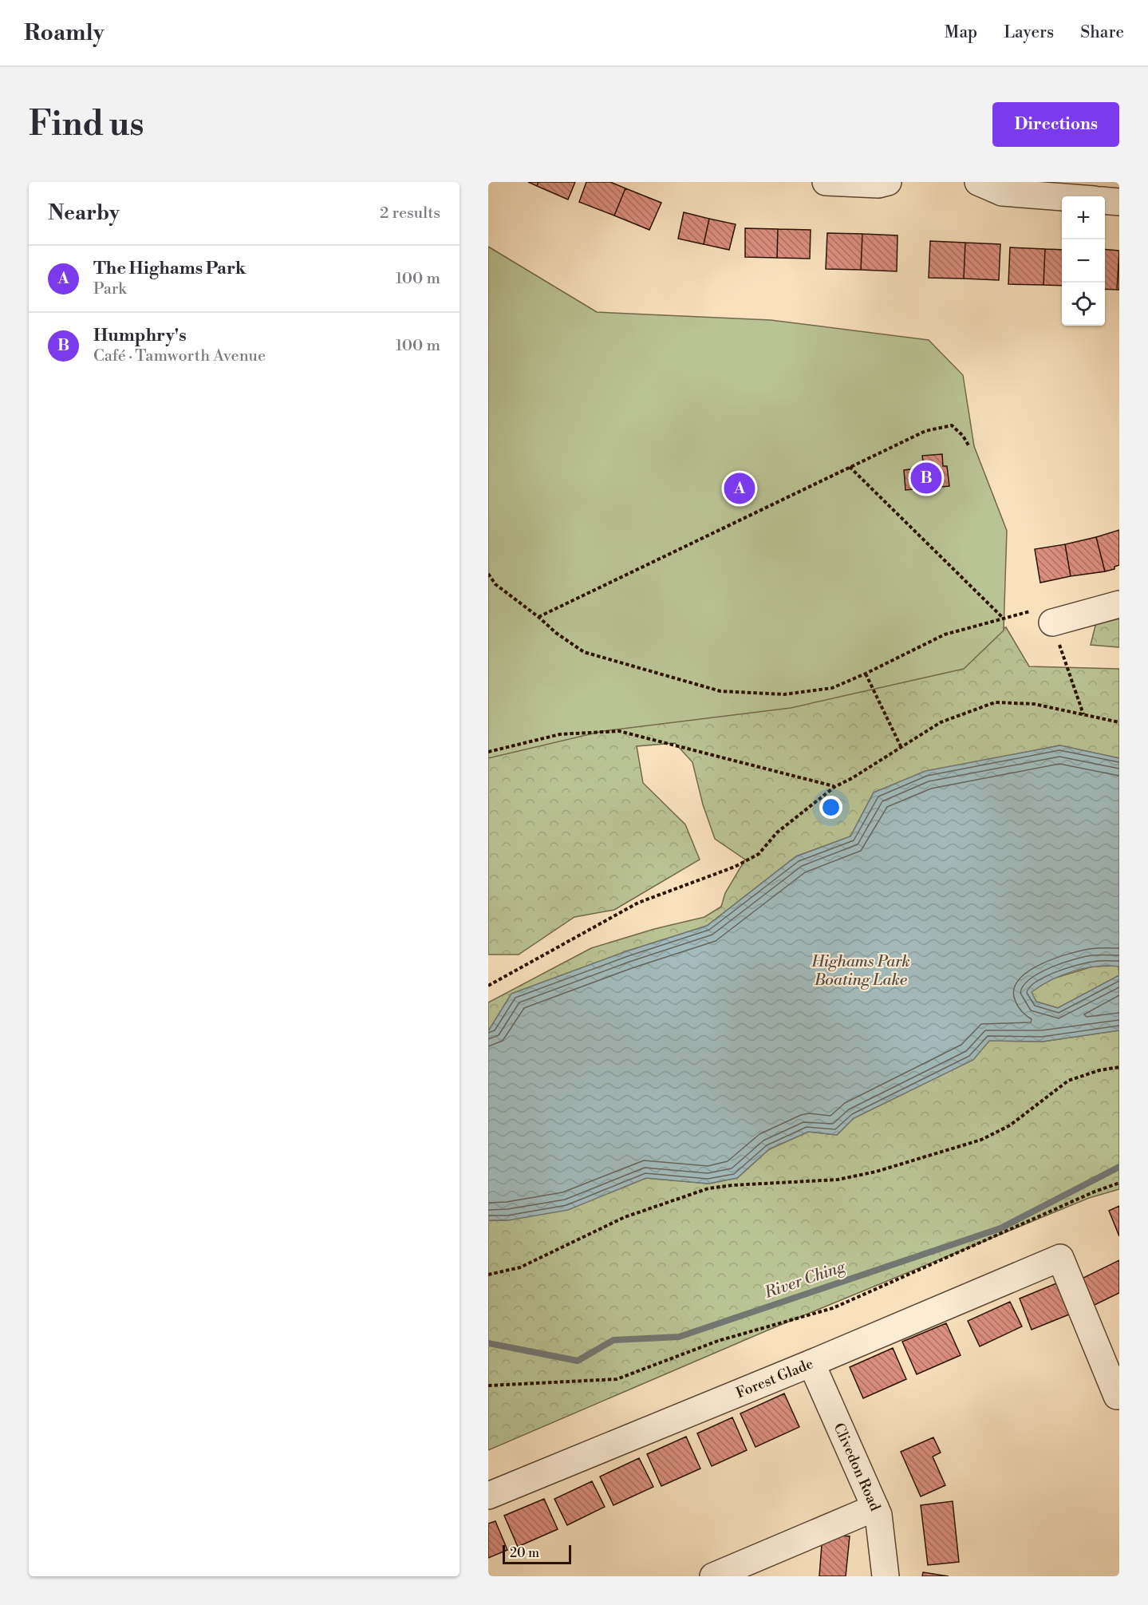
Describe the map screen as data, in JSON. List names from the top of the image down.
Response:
{
  "streets": {
    "street": ["Forest Glade", "Clivedon Road"]
  },
  "crossings": [
    ["Forest Glade", "Clivedon Road"]
  ],
  "water": ["Highams Park Boating Lake", "River Ching"],
  "scale_bar": "20 m",
  "page": {
    "header": "Roamly",
    "nav": ["Map", "Layers", "Share"],
    "buttons": "Directions",
    "title": "Find us",
    "heading": ["Nearby", "2 results"],
    "map_buttons": ["+", "−"],
    "list": [
      {
        "mark": "A",
        "name": "The Highams Park",
        "note": "Park",
        "value": "100 m"
      },
      {
        "mark": "B",
        "name": "Humphry's",
        "note": "Café · Tamworth Avenue",
        "value": "100 m"
      }
    ],
    "pins": ["B", "A"],
    "scale": "20 m"
  }
}
